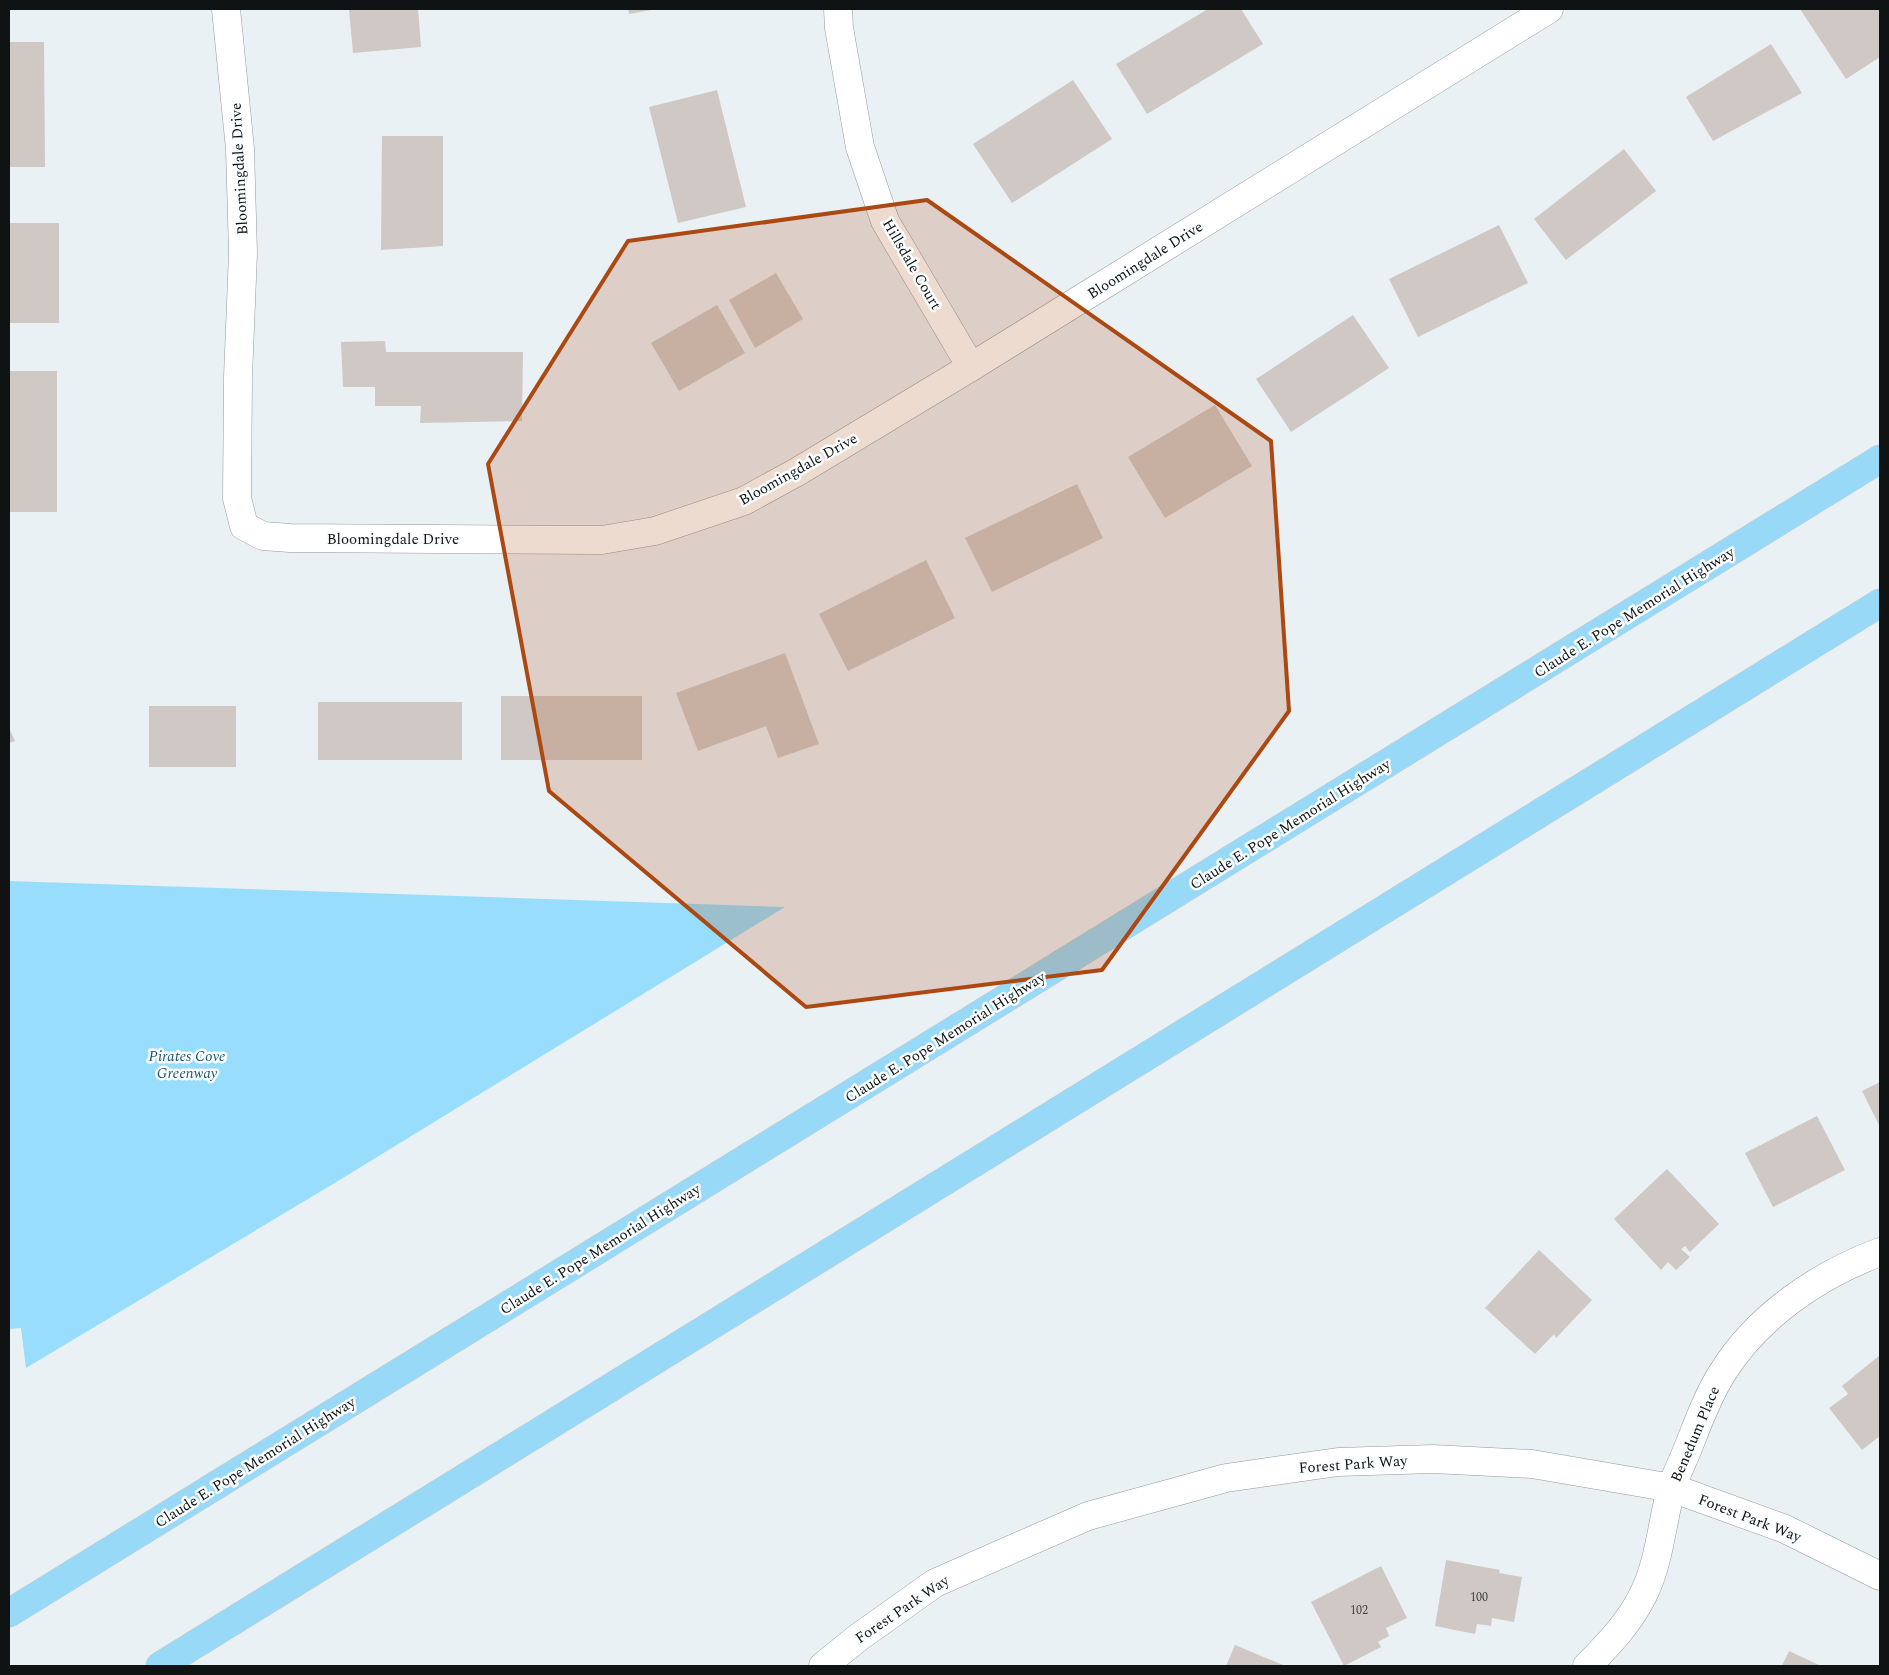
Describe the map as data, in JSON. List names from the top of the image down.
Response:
{
  "streets": {
    "highway": ["Claude E. Pope Memorial Highway"],
    "street": [
      "Bloomingdale Drive",
      "Hillsdale Court",
      "Benedum Place",
      "Forest Park Way"
    ]
  },
  "crossings": [
    ["Bloomingdale Drive", "Hillsdale Court"],
    ["Benedum Place", "Forest Park Way"]
  ],
  "parks": ["Pirates Cove Greenway"],
  "house_numbers": ["100", "102"]
}
